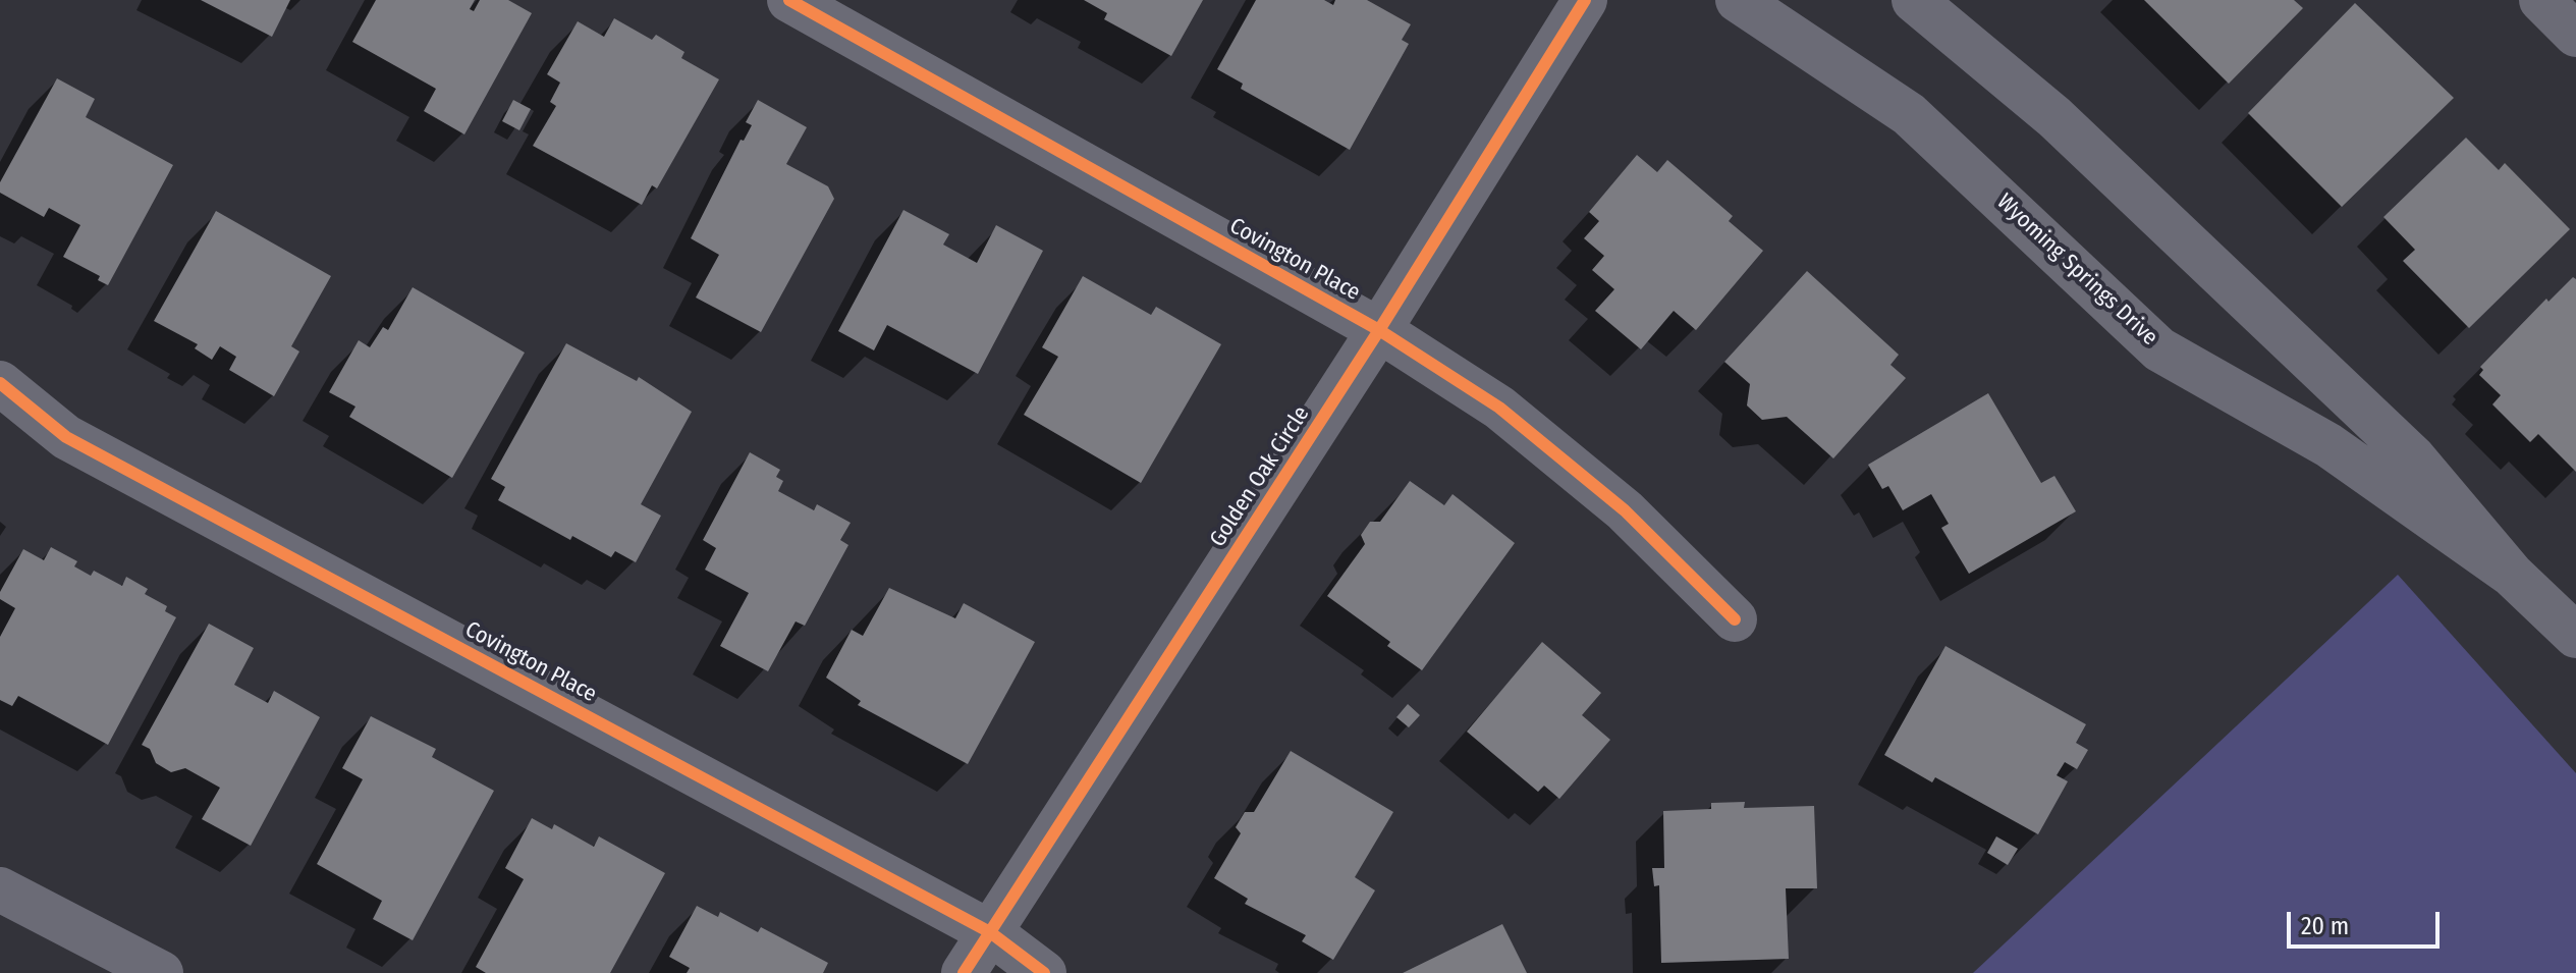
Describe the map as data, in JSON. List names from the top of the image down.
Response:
{
  "streets": {
    "street": ["Covington Place", "Wyoming Springs Drive", "Golden Oak Circle"]
  },
  "crossings": [
    ["Covington Place", "Golden Oak Circle"]
  ],
  "scale_bar": "20 m"
}
